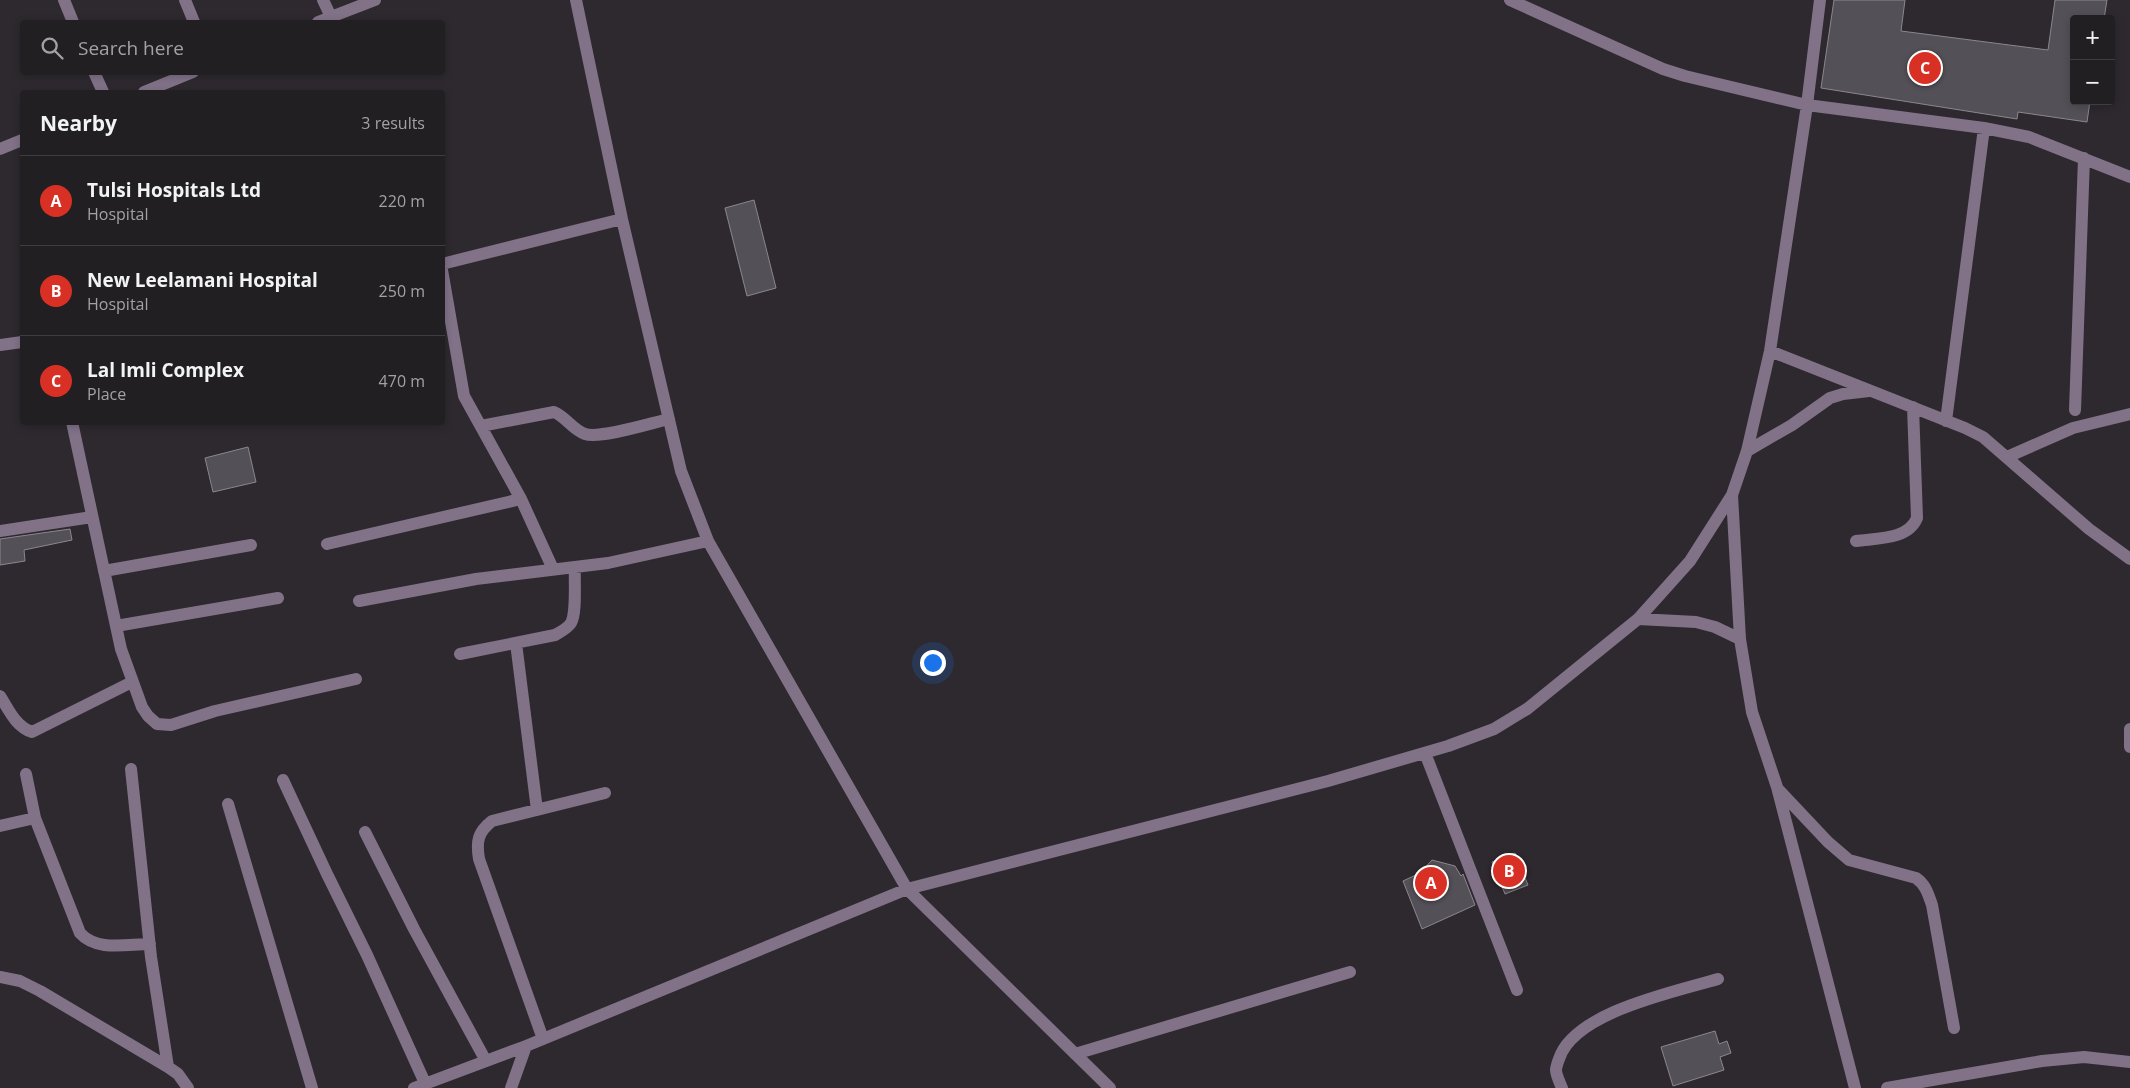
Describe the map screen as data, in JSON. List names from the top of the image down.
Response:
{
  "page": {
    "map_buttons": ["+", "−"],
    "search": "Search here",
    "pins": ["C", "B", "A"],
    "heading": ["Nearby", "3 results"],
    "list": [
      {
        "mark": "A",
        "name": "Tulsi Hospitals Ltd",
        "note": "Hospital",
        "value": "220 m"
      },
      {
        "mark": "B",
        "name": "New Leelamani Hospital",
        "note": "Hospital",
        "value": "250 m"
      },
      {
        "mark": "C",
        "name": "Lal Imli Complex",
        "note": "Place",
        "value": "470 m"
      }
    ]
  }
}
